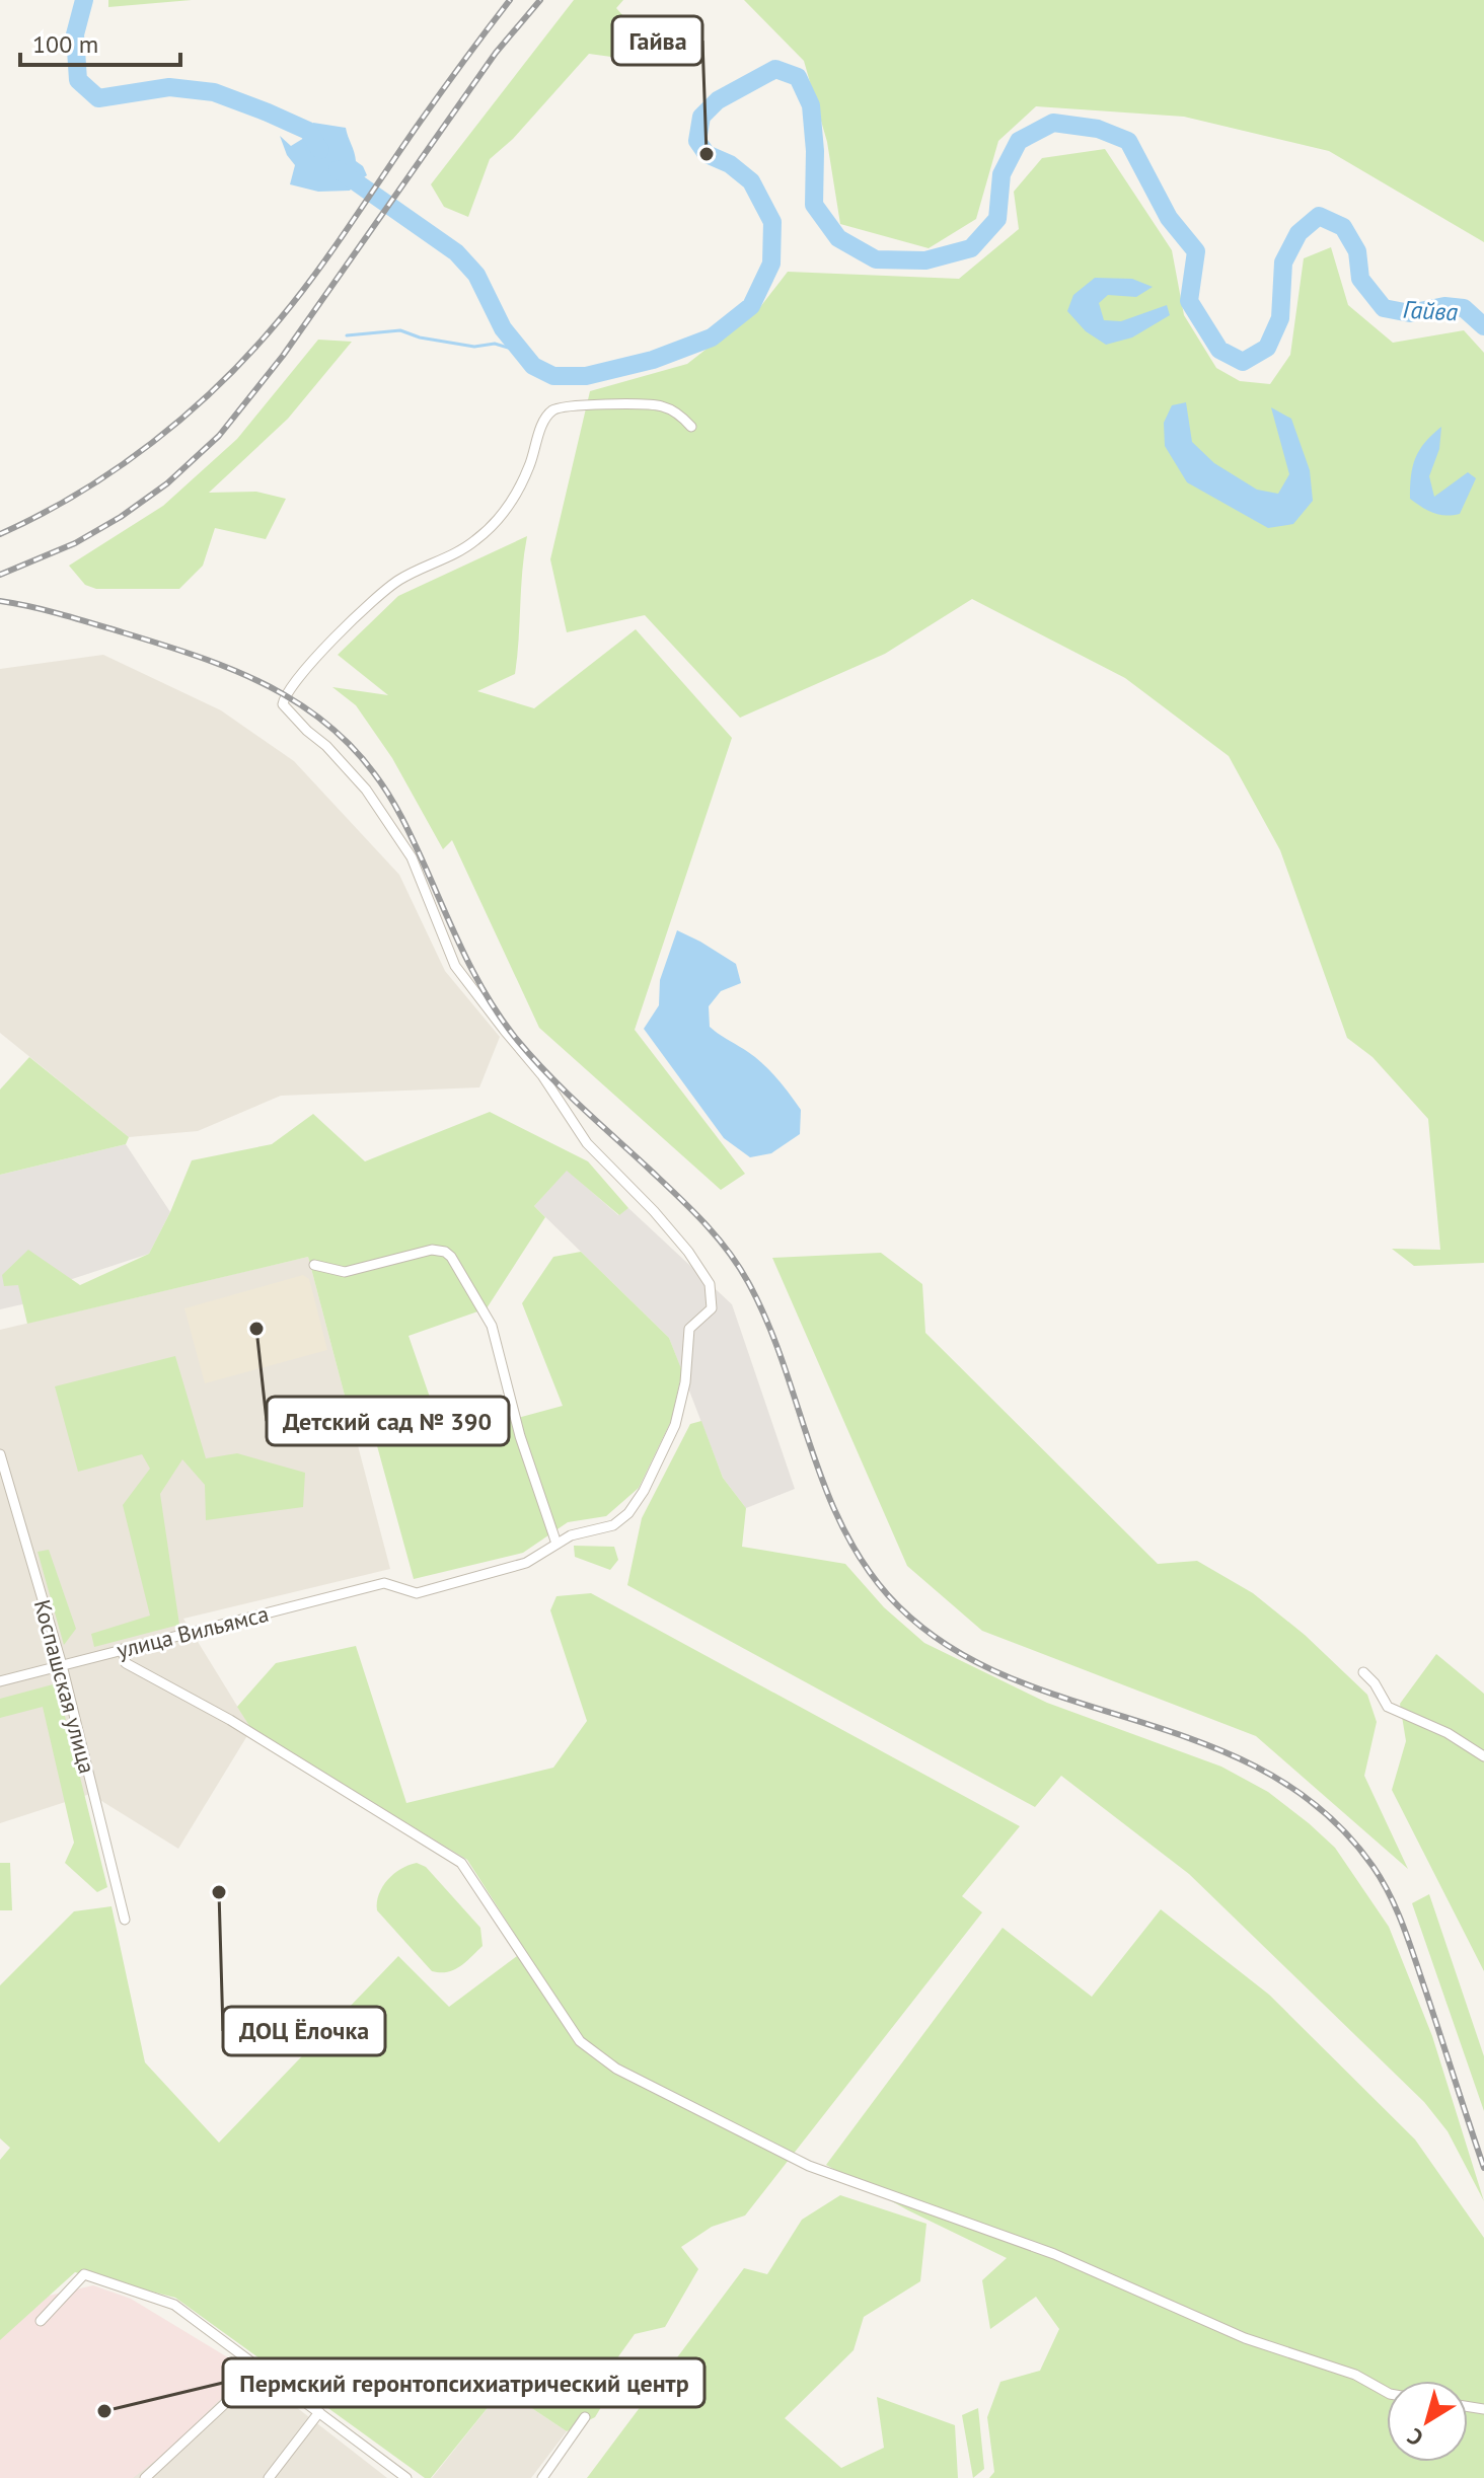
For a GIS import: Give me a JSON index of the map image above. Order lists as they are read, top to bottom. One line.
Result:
{"streets":{"street":["улица Вильямса","Коспашская улица"]},"crossings":[["улица Вильямса","Коспашская улица"]],"water":["Гайва"],"places":["Гайва","Детский сад № 390","ДОЦ Ёлочка","Пермский геронтопсихиатрический центр"],"scale_bar":"100 m","north":"bottom left"}
